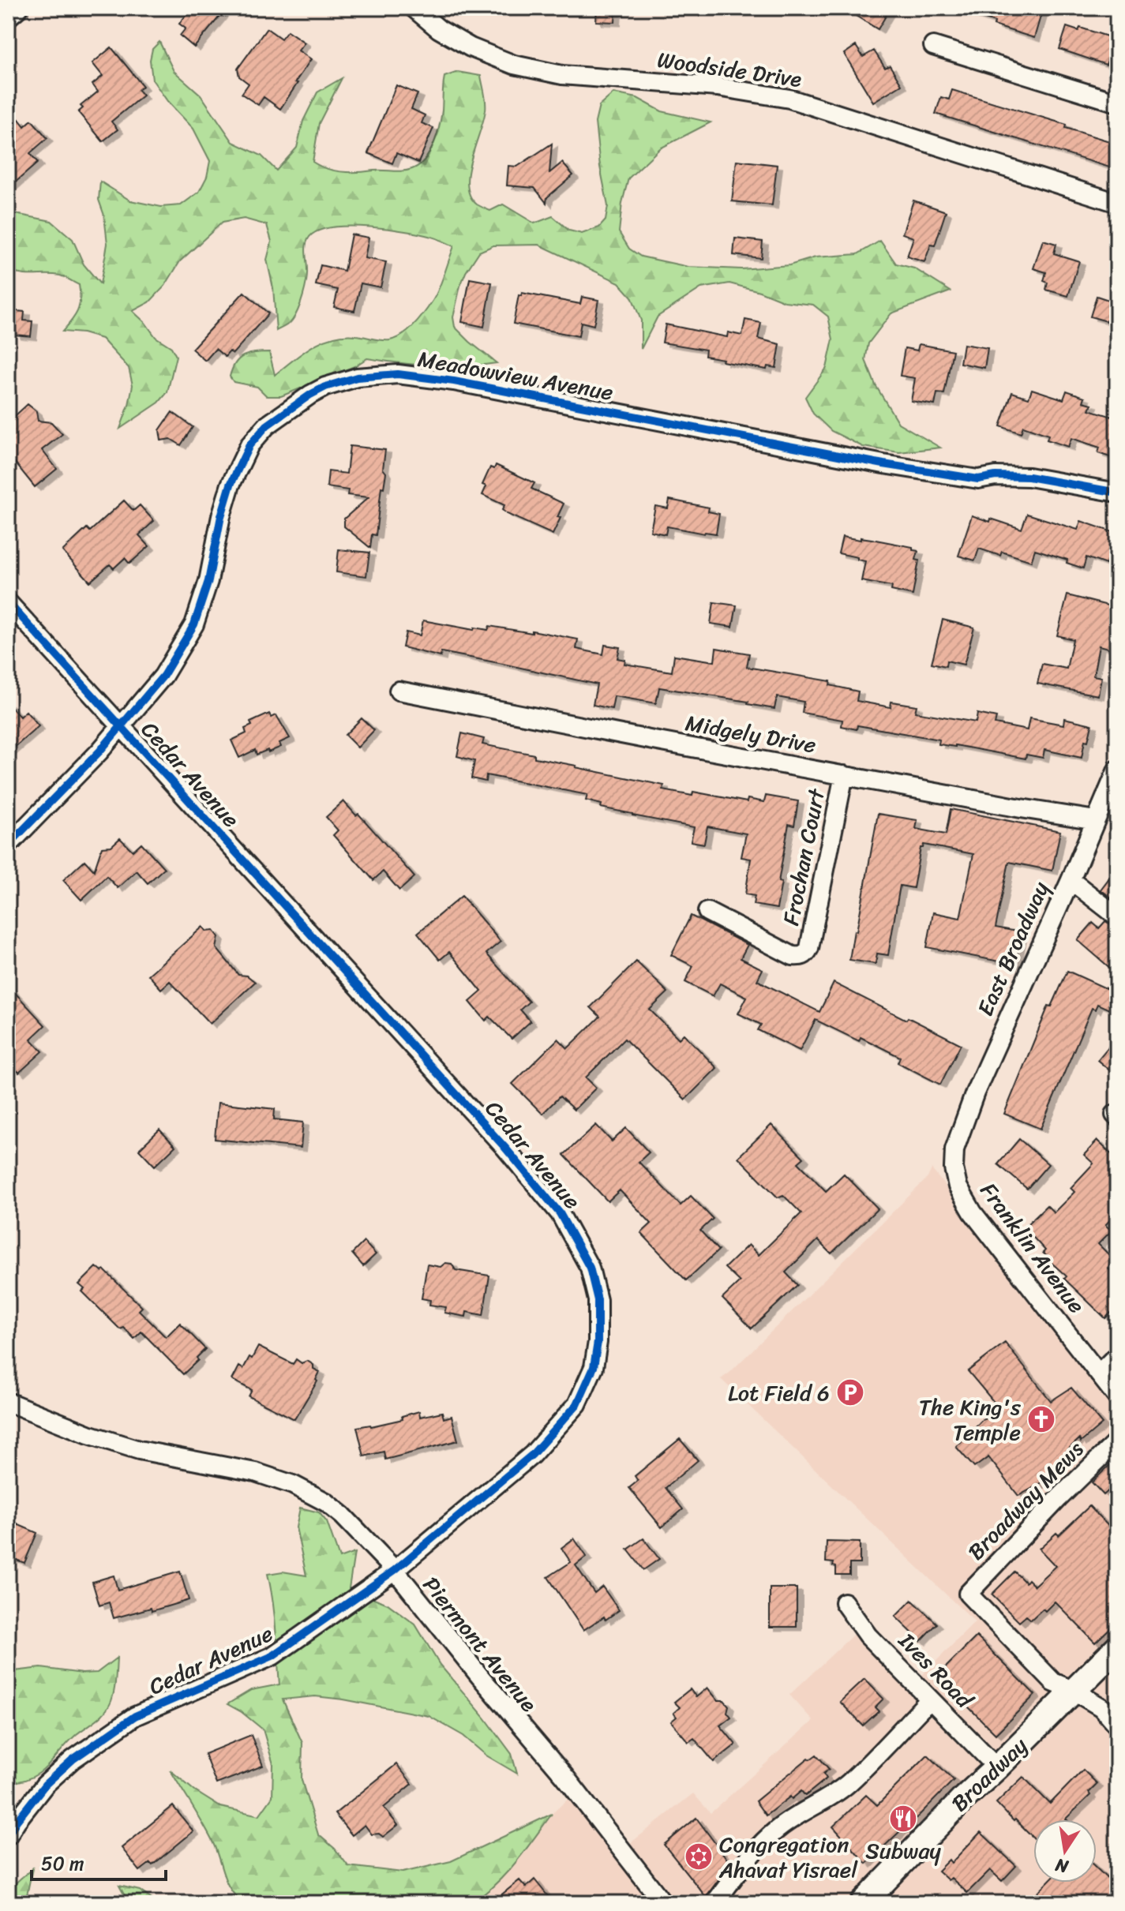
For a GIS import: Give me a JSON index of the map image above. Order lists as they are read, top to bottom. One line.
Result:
{"streets":{"main road":["Broadway"],"street":["Woodside Drive","Meadowview Avenue","Midgely Drive","Cedar Avenue","Frochan Court","East Broadway","Franklin Avenue","Broadway Mews","Piermont Avenue","Ives Road"]},"crossings":[["Meadowview Avenue","Cedar Avenue"],["Midgely Drive","Frochan Court"],["Midgely Drive","East Broadway"],["Cedar Avenue","Piermont Avenue"],["East Broadway","Franklin Avenue"],["Broadway Mews","Broadway"],["Ives Road","Broadway"]],"places":{"parking":["Lot Field 6"],"church":["The King's Temple"],"restaurant":["Subway"],"synagogue":["Congregation Ahavat Yisrael"]},"scale_bar":"50 m","north":"bottom"}
